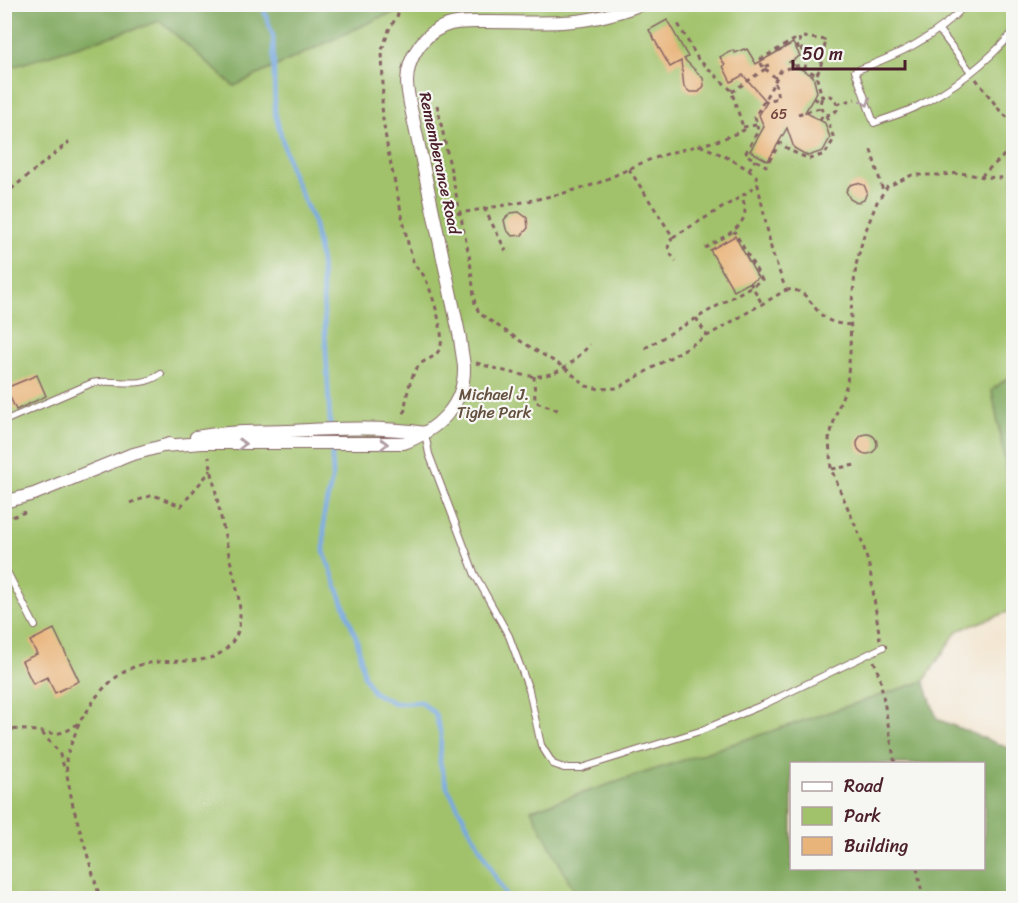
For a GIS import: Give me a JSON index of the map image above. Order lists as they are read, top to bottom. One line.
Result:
{"streets":{"street":["Rememberance Road"]},"parks":["Michael J. Tighe Park"],"house_numbers":["65"],"legend":["Road","Park","Building"],"scale_bar":"50 m"}
